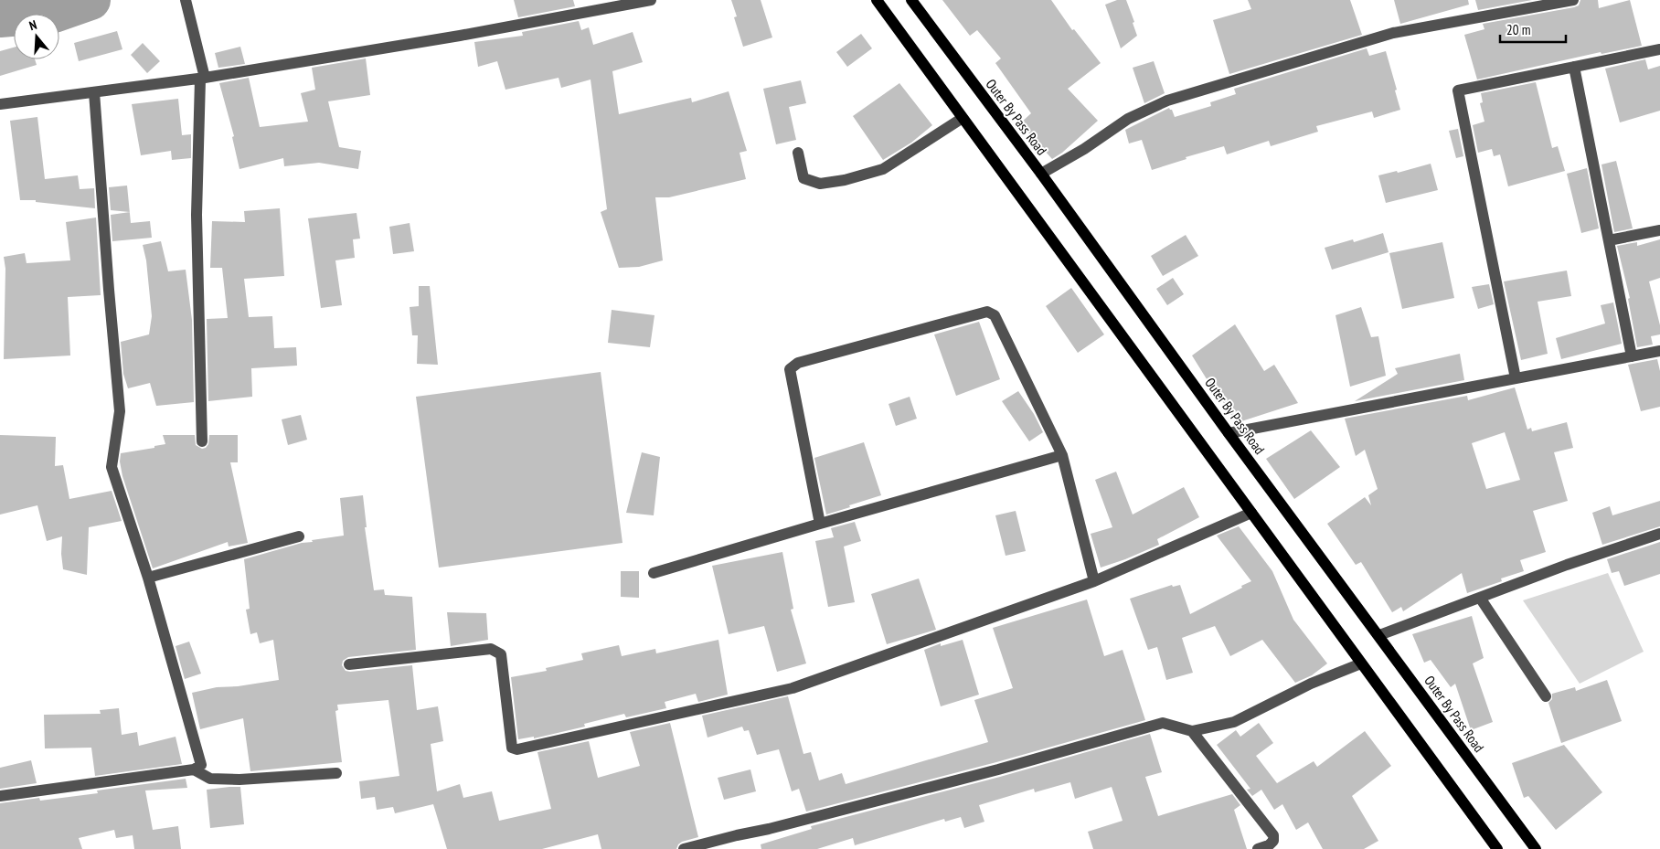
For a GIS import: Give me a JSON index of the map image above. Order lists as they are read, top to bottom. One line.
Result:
{"streets":{"main road":["Outer By Pass Road"]},"scale_bar":"20 m","north":"top"}
